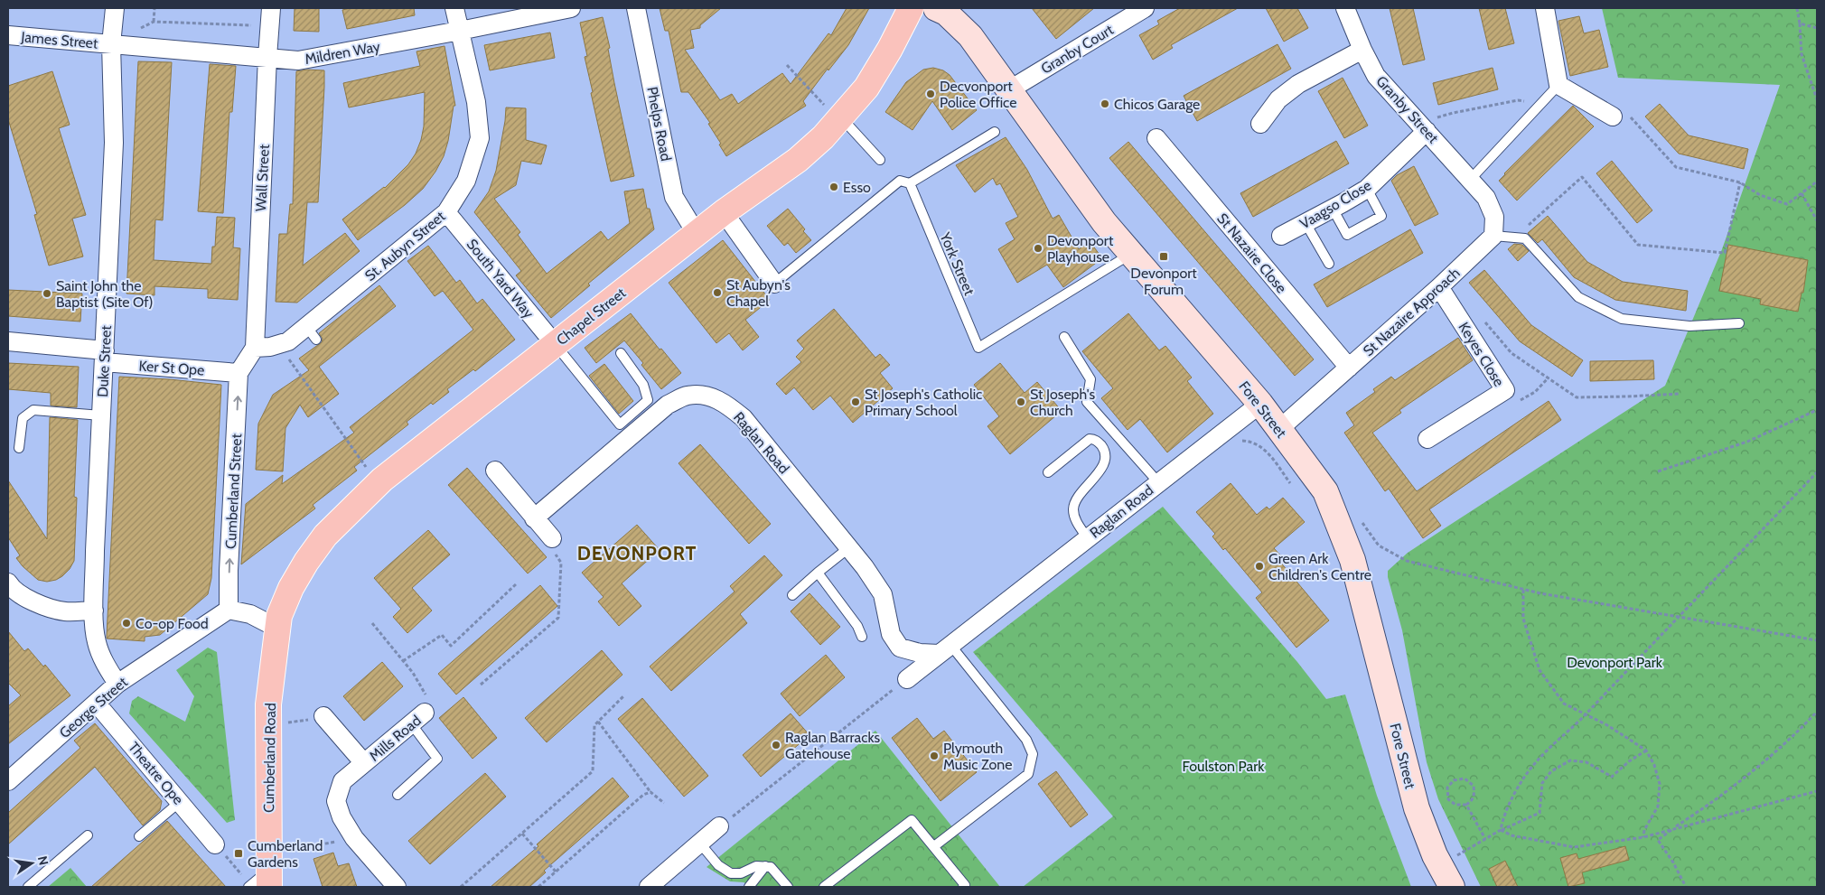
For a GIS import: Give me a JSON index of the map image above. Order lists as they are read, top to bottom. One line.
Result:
{"streets":{"main road":["Chapel Street","Cumberland Road"],"street":["James Street","Granby Court","Mildren Way","Granby Street","Phelps Road","Wall Street","Vaagso Close","St. Aubyn Street","St Nazaire Close","South Yard Way","St Nazaire Approach","Keyes Close","Duke Street","Ker St Ope","Fore Street","Raglan Road","Cumberland Street","George Street","Mills Road","Theatre Ope"],"lane":["York Street"]},"crossings":[["James Street","Mildren Way"],["James Street","Duke Street"],["Granby Court","Fore Street"],["Mildren Way","Wall Street"],["Mildren Way","St. Aubyn Street"],["Mildren Way","Duke Street"],["Granby Street","Vaagso Close"],["Phelps Road","Chapel Street"],["Wall Street","St. Aubyn Street"],["St. Aubyn Street","South Yard Way"],["St Nazaire Close","St Nazaire Approach"],["York Street","Fore Street"],["South Yard Way","Chapel Street"],["St Nazaire Approach","Keyes Close"],["St Nazaire Approach","Fore Street"],["Chapel Street","Cumberland Road"],["Duke Street","Ker St Ope"],["Duke Street","George Street"],["Ker St Ope","Cumberland Street"],["Fore Street","Raglan Road"],["Cumberland Street","George Street"],["George Street","Theatre Ope"]],"one_way":["Cumberland Street"],"districts":["DEVONPORT"],"parks":["Devonport Park","Foulston Park"],"places":{"other":["Decvonport Police Office","Chicos Garage","Esso","Devonport Playhouse","St Aubyn's Chapel","Saint John the Baptist (Site Of)","St Joseph's Catholic Primary School","St Joseph's Church","Green Ark Children's Centre","Co-op Food","Raglan Barracks Gatehouse","Plymouth Music Zone"],"transit":["Devonport Forum","Cumberland Gardens"]},"north":"right"}
